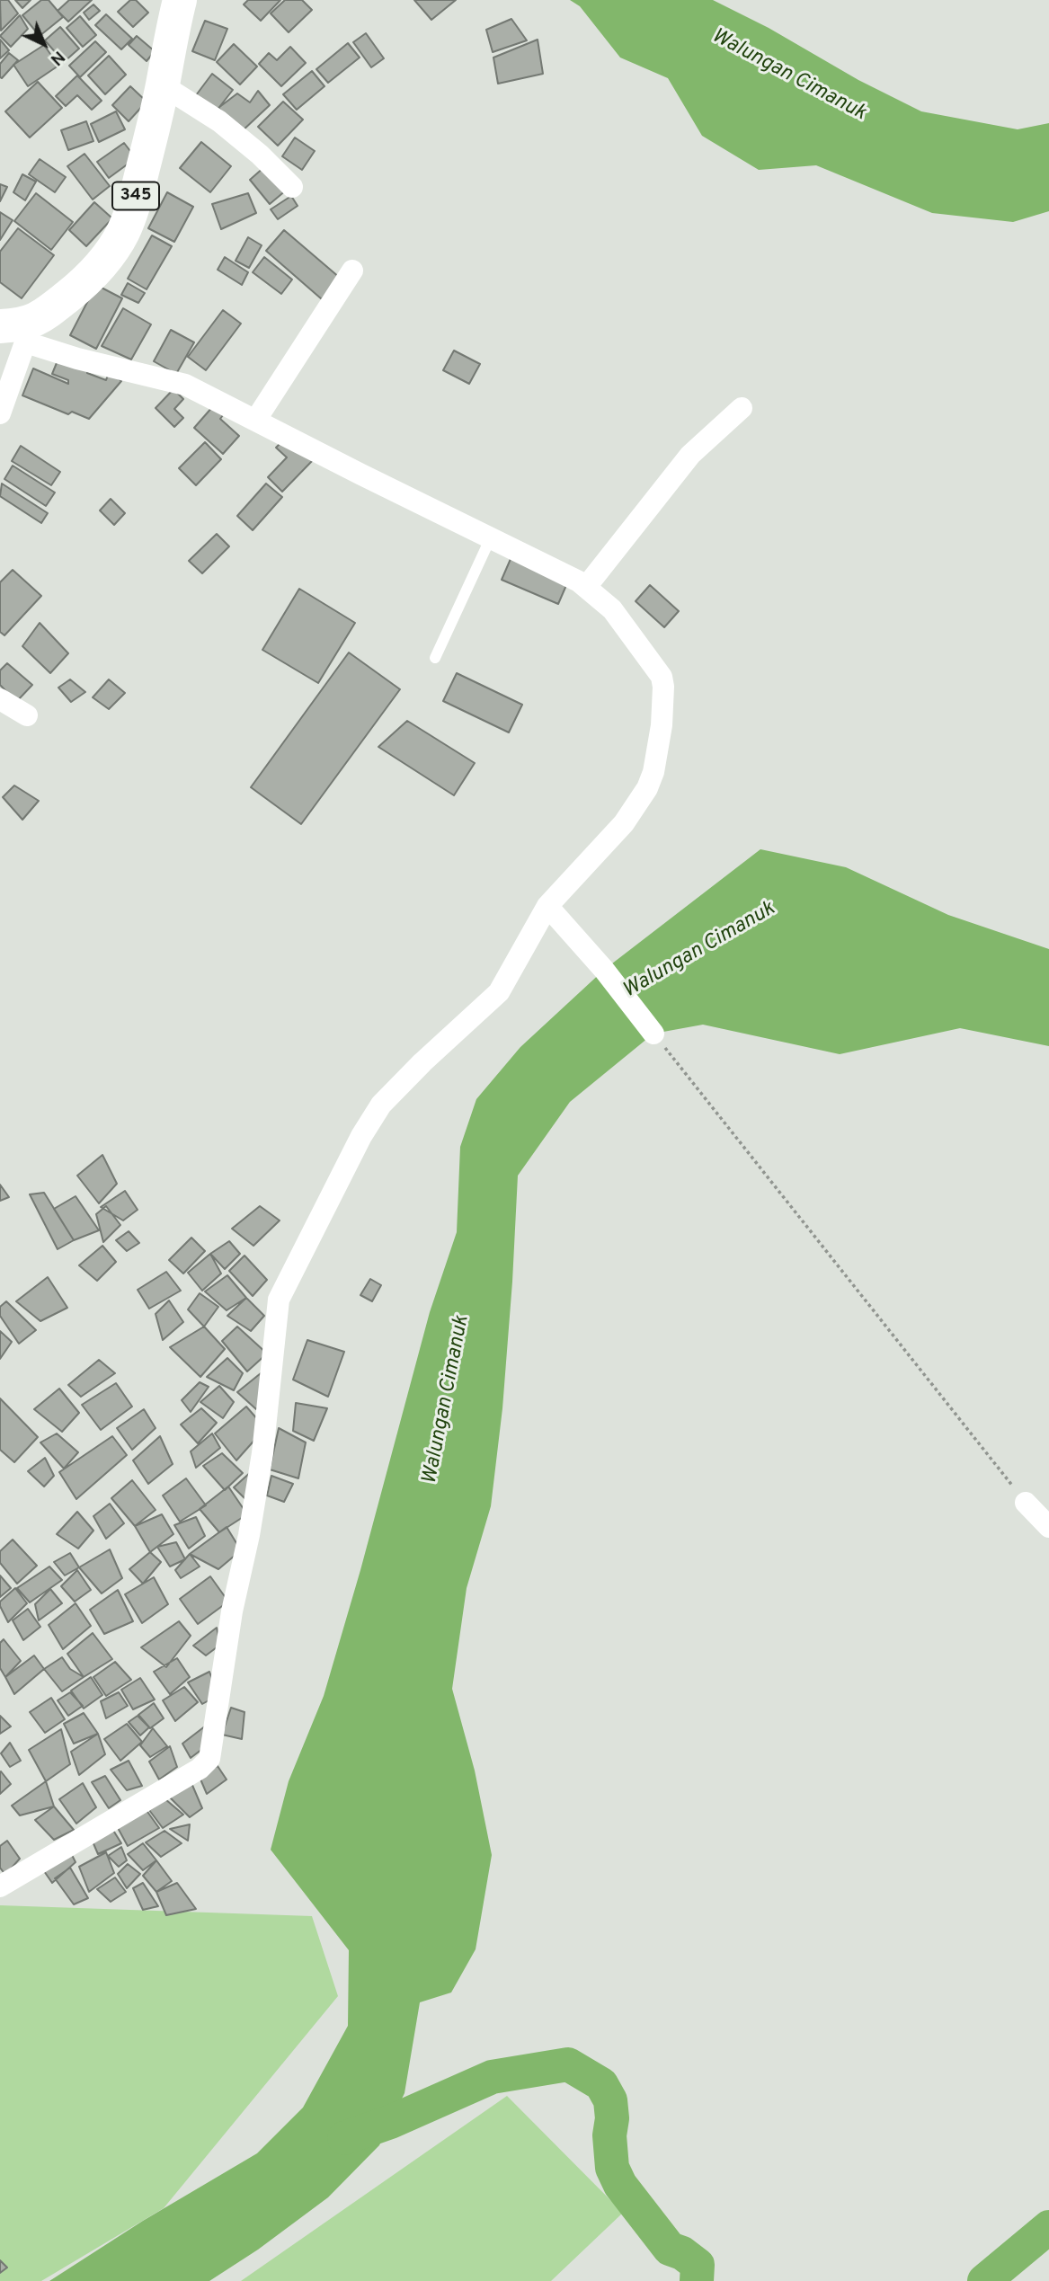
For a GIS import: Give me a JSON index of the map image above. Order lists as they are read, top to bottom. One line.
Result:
{"streets":{"main road":["345"]},"water":["Walungan Cimanuk"],"north":"bottom right"}
